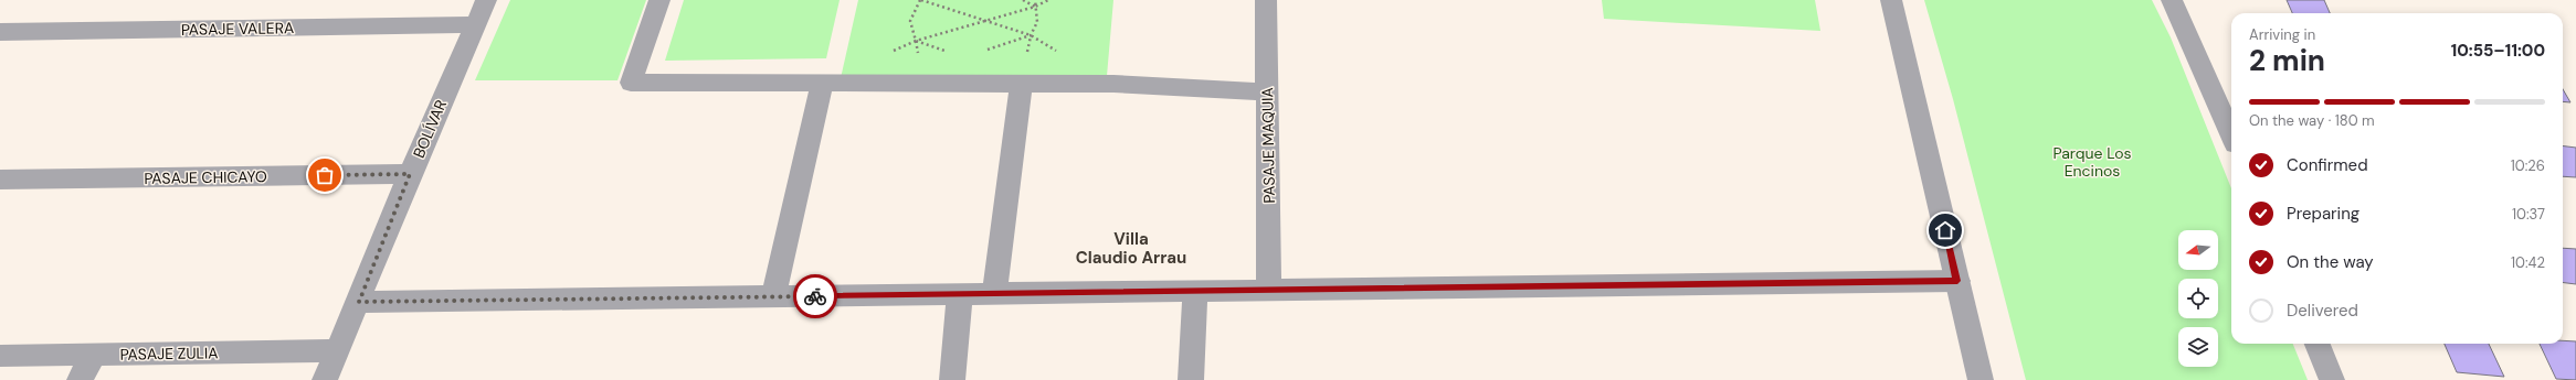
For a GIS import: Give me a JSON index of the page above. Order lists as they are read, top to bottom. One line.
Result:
{"streets":{"street":["PASAJE VALERA","BOLÍVAR","PASAJE MAQUIA","PASAJE CHICAYO","PASAJE ZULIA"]},"crossings":[["PASAJE VALERA","BOLÍVAR"],["BOLÍVAR","PASAJE CHICAYO"],["BOLÍVAR","PASAJE ZULIA"]],"districts":["Villa Claudio Arrau"],"parks":["Parque Los Encinos"],"north":"left","page":{"heading":["2 min","Arriving in","10:55–11:00"],"bar":"On the way · 180 m","list":[["Confirmed","10:26"],["Preparing","10:37"],["On the way","10:42"],"Delivered"]}}
